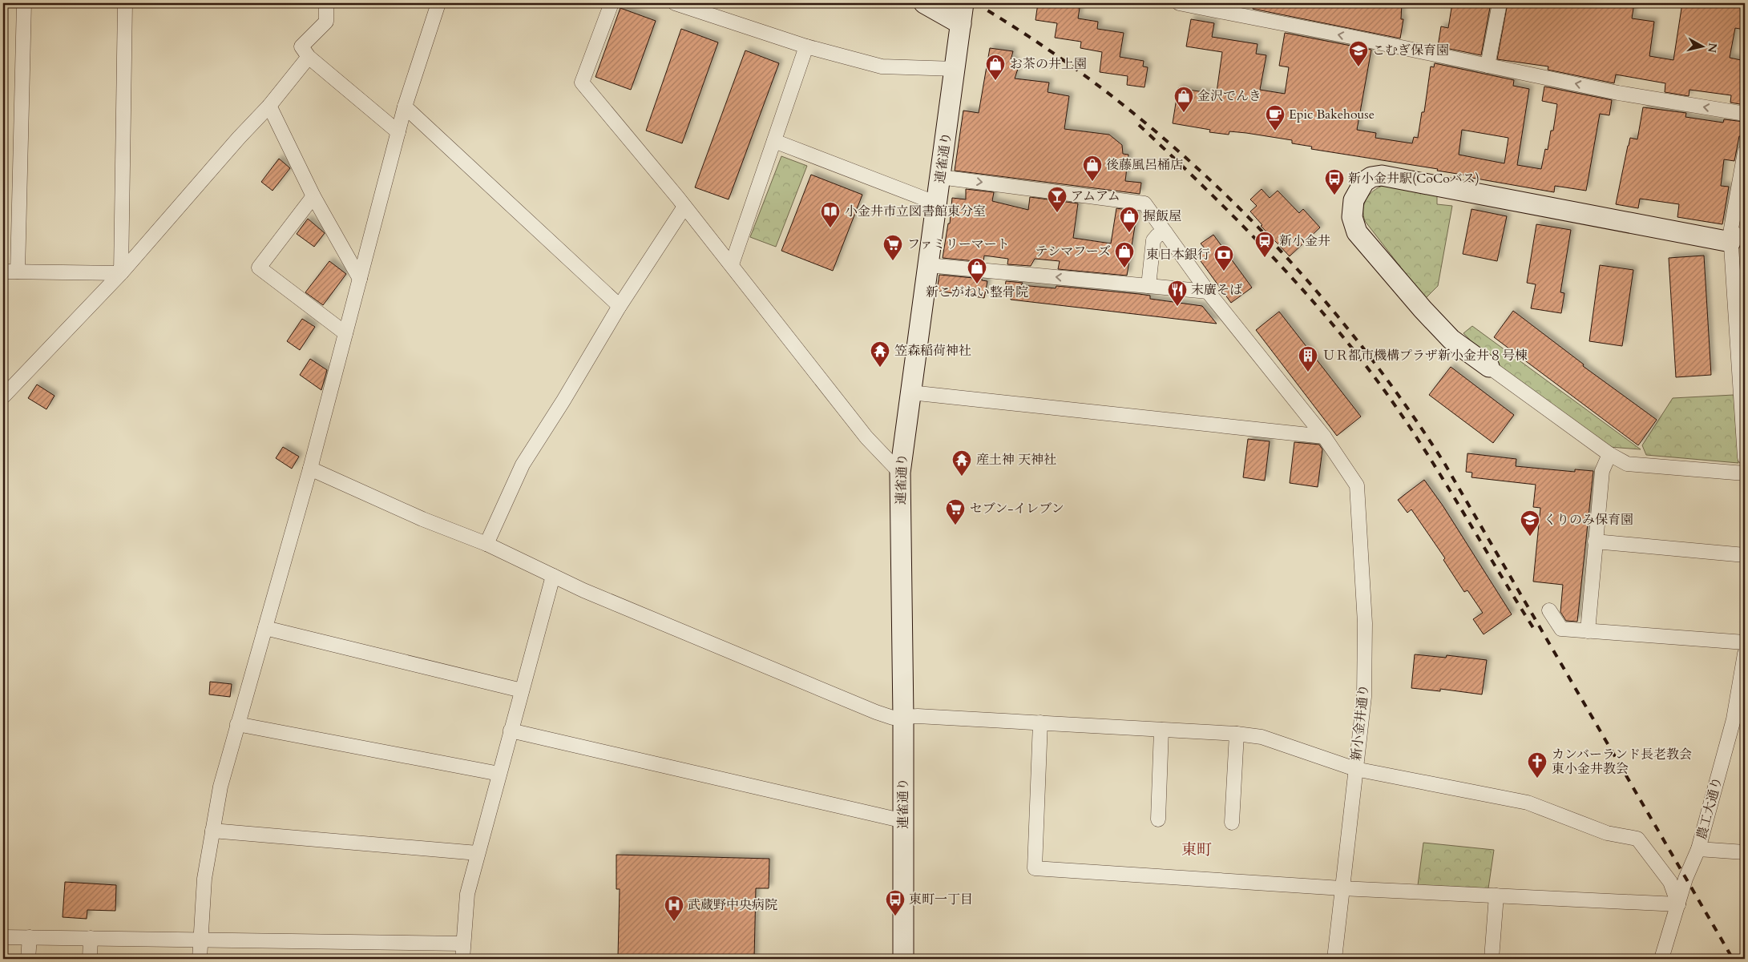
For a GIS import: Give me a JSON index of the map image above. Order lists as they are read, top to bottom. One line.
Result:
{"streets":{"main road":["連雀通り"],"street":["新小金井通り","農工大通り"]},"districts":["東町"],"places":{"school or university":["こむぎ保育園","くりのみ保育園"],"shop":["お茶の井上園","金沢でんき","後藤風呂桶店","握飯屋","テシマフーズ","新こがねい整骨院"],"cafe":["Epic Bakehouse"],"bus stop":["新小金井駅(CoCoバス)","東町一丁目"],"bar":["アムアム"],"library":["小金井市立図書館東分室"],"station":["新小金井"],"supermarket":["ファミリーマート","セブン-イレブン"],"bank":["東日本銀行"],"restaurant":["末廣そば"],"temple":["笠森稲荷神社","産土神 天神社"],"building":["ＵＲ都市機構プラザ新小金井８号棟"],"church":["カンバーランド長老教会 東小金井教会"],"hospital":["武蔵野中央病院"]},"north":"right"}
